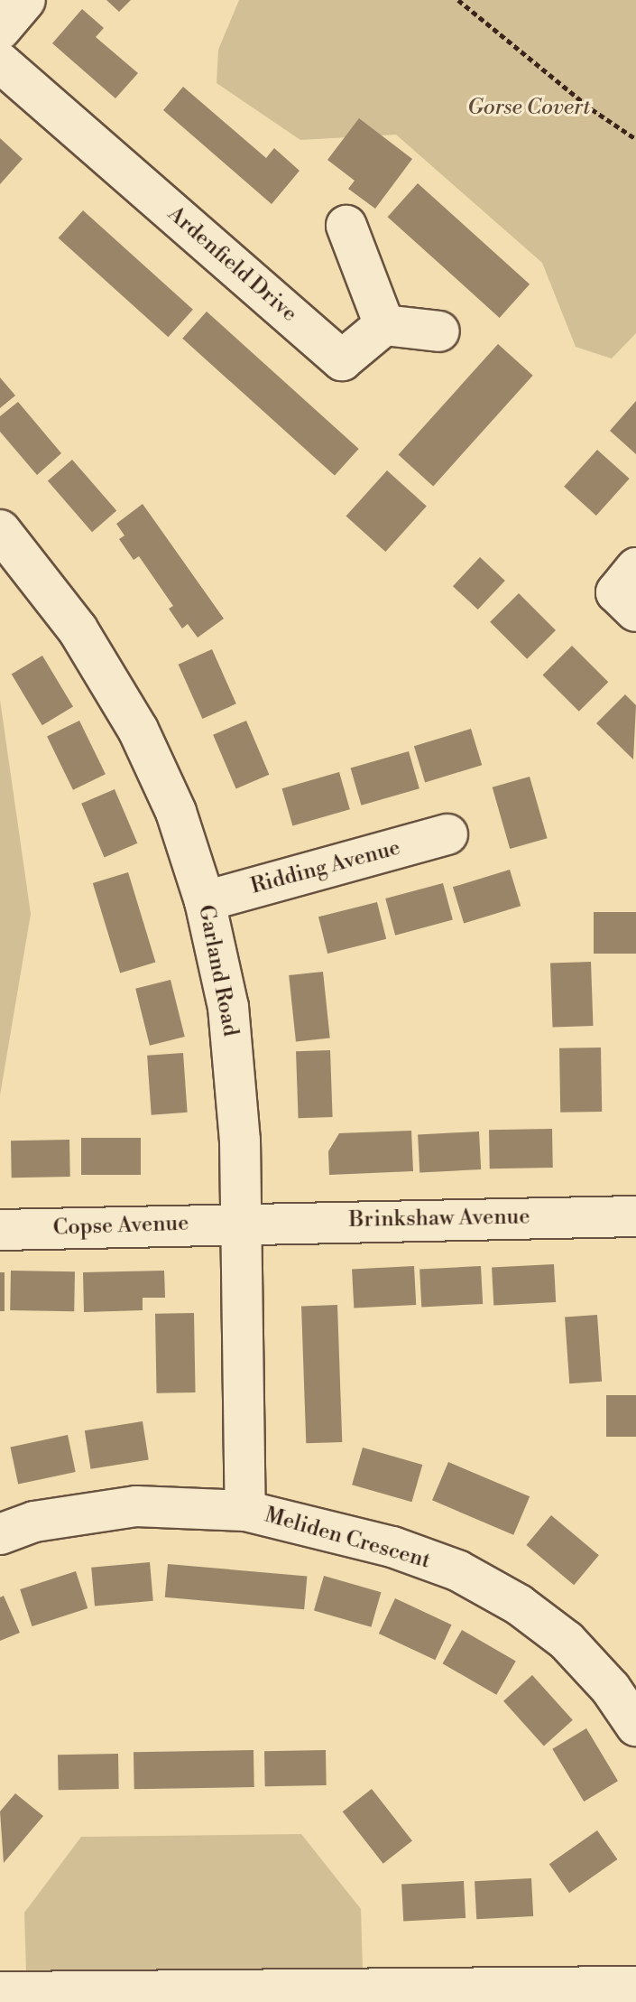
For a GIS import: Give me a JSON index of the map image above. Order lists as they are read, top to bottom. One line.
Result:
{"streets":{"street":["Ardenfield Drive","Ridding Avenue","Garland Road","Brinkshaw Avenue","Copse Avenue","Meliden Crescent"]},"crossings":[["Ridding Avenue","Garland Road"],["Garland Road","Brinkshaw Avenue"],["Garland Road","Copse Avenue"],["Garland Road","Meliden Crescent"],["Brinkshaw Avenue","Copse Avenue"]],"parks":["Gorse Covert"]}
